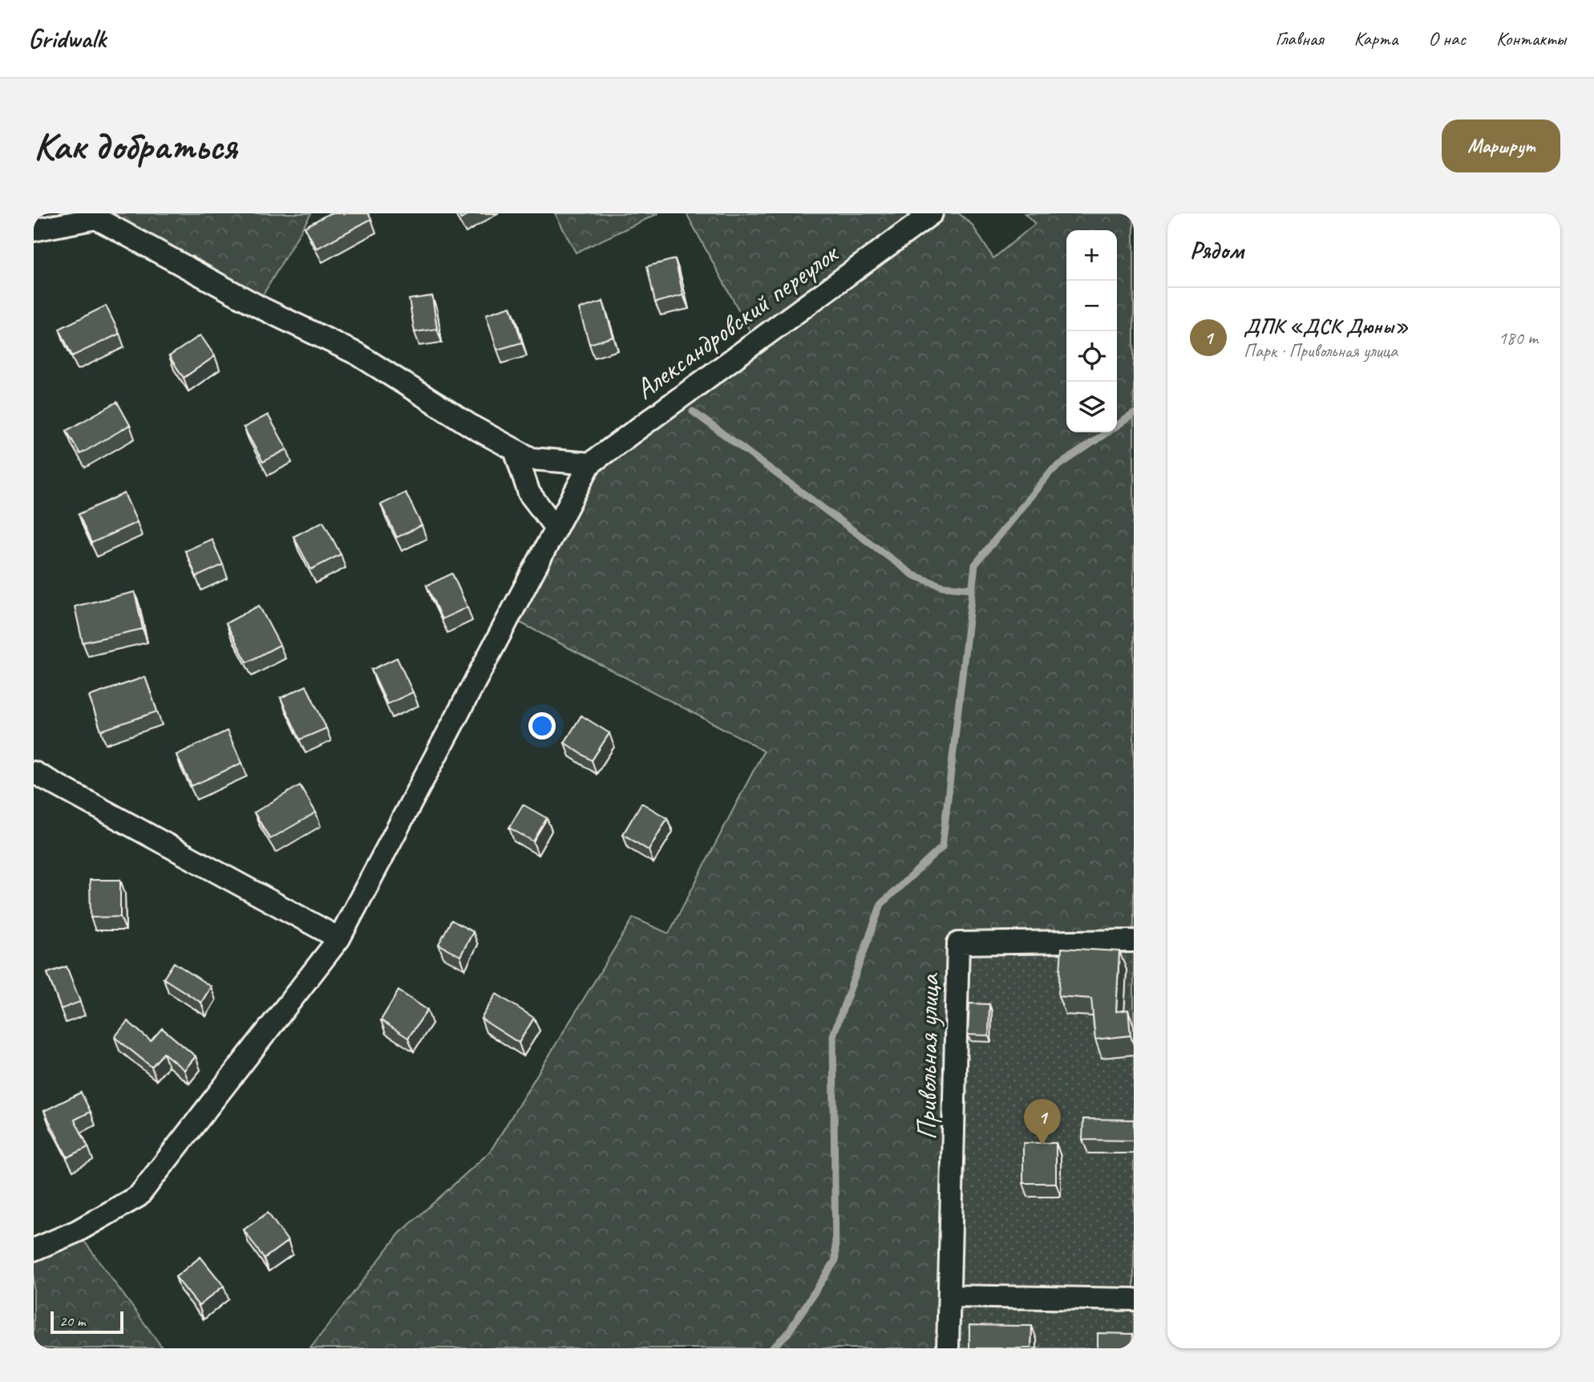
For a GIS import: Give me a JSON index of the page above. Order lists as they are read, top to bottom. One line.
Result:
{"streets":{"street":["Александровский переулок","Привольная улица"]},"scale_bar":"20 m","page":{"header":"Gridwalk","nav":["Главная","Карта","О нас","Контакты"],"buttons":"Маршрут","title":"Как добраться","heading":"Рядом","map_buttons":["+","−"],"list":[{"mark":"1","name":"ДПК «ДСК Дюны»","note":"Парк · Привольная улица","value":"180 m"}],"pins":"1","scale":"20 m"}}
